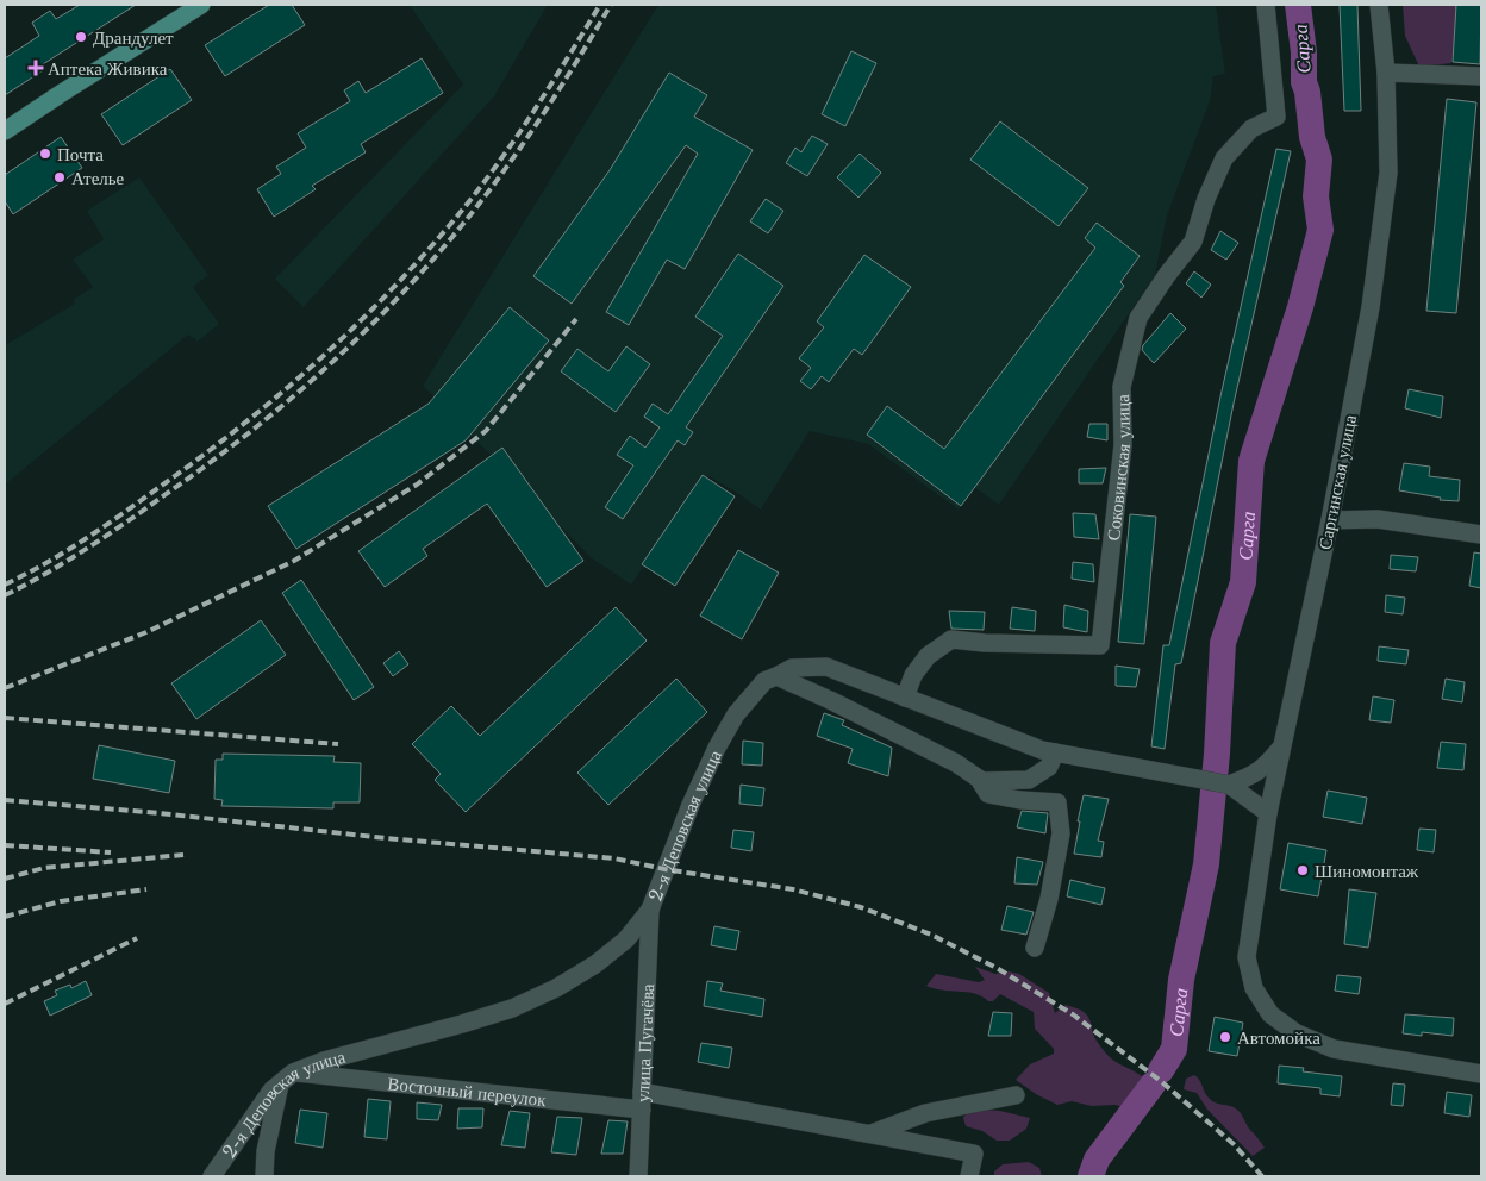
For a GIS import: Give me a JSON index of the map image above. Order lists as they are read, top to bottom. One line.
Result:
{"streets":{"street":["Соковинская улица","Саргинская улица","2-я Деповская улица","улица Пугачёва","Восточный переулок"]},"crossings":[["Соковинская улица","2-я Деповская улица"],["2-я Деповская улица","улица Пугачёва"],["2-я Деповская улица","Восточный переулок"],["улица Пугачёва","Восточный переулок"]],"water":["Сарга"],"places":{"other":["Драндулет","Почта","Ателье","Шиномонтаж","Автомойка"],"health":["Аптека Живика"]}}
